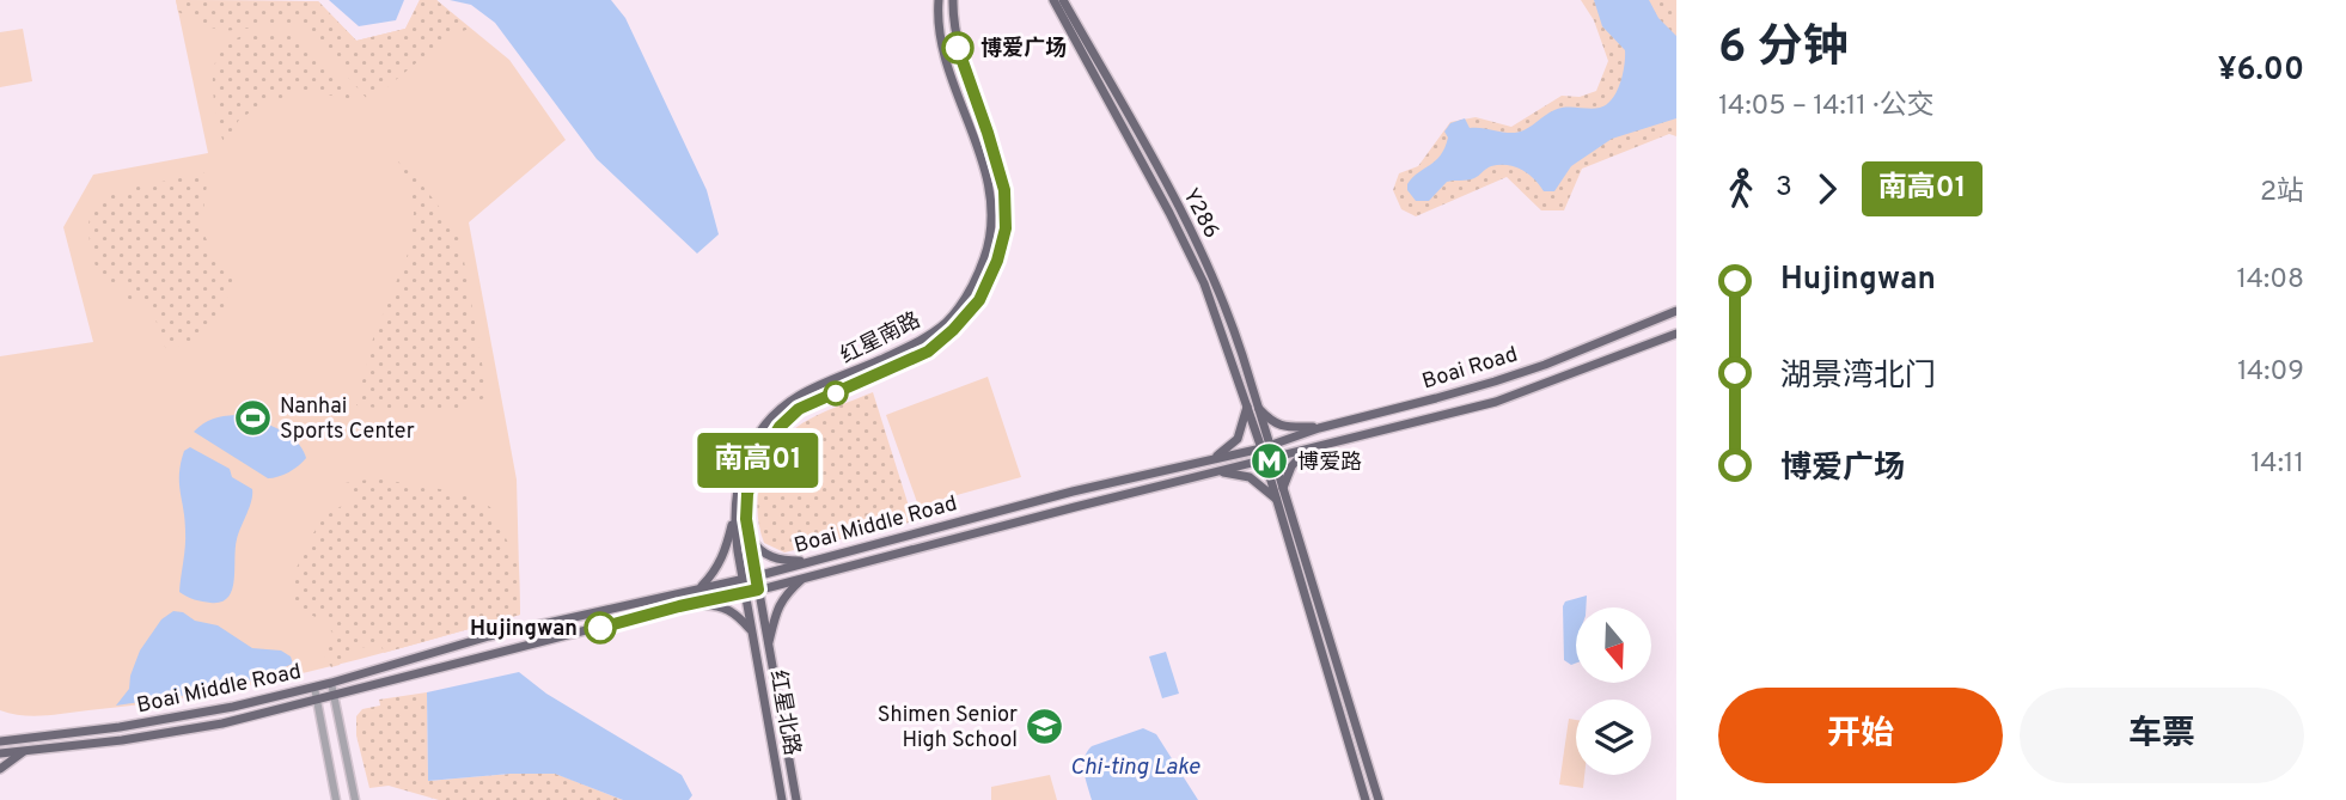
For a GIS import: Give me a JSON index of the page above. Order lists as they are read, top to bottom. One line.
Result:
{"streets":{"main road":["Y286","红星南路","Boai Road","Boai Middle Road","红星北路"]},"crossings":[["Y286","Boai Road"],["Y286","Boai Middle Road"],["红星南路","Boai Middle Road"],["红星南路","红星北路"],["Boai Road","Boai Middle Road"]],"water":["Chi-ting Lake"],"places":{"other":["博爱广场","Hujingwan"],"sports":["Nanhai Sports Center"],"metro station":["博爱路"],"school or university":["Shimen Senior High School"]},"lines":["bus line 南高01"],"north":"bottom","page":{"on_map":"南高01","heading":["6 分钟","14:05 – 14:11 · 公交","¥6.00"],"legs":["3","南高01","2站"],"list":[{"name":"Hujingwan","value":"14:08"},{"name":"湖景湾北门","value":"14:09"},{"name":"博爱广场","value":"14:11"}],"buttons":["开始","车票"]}}
